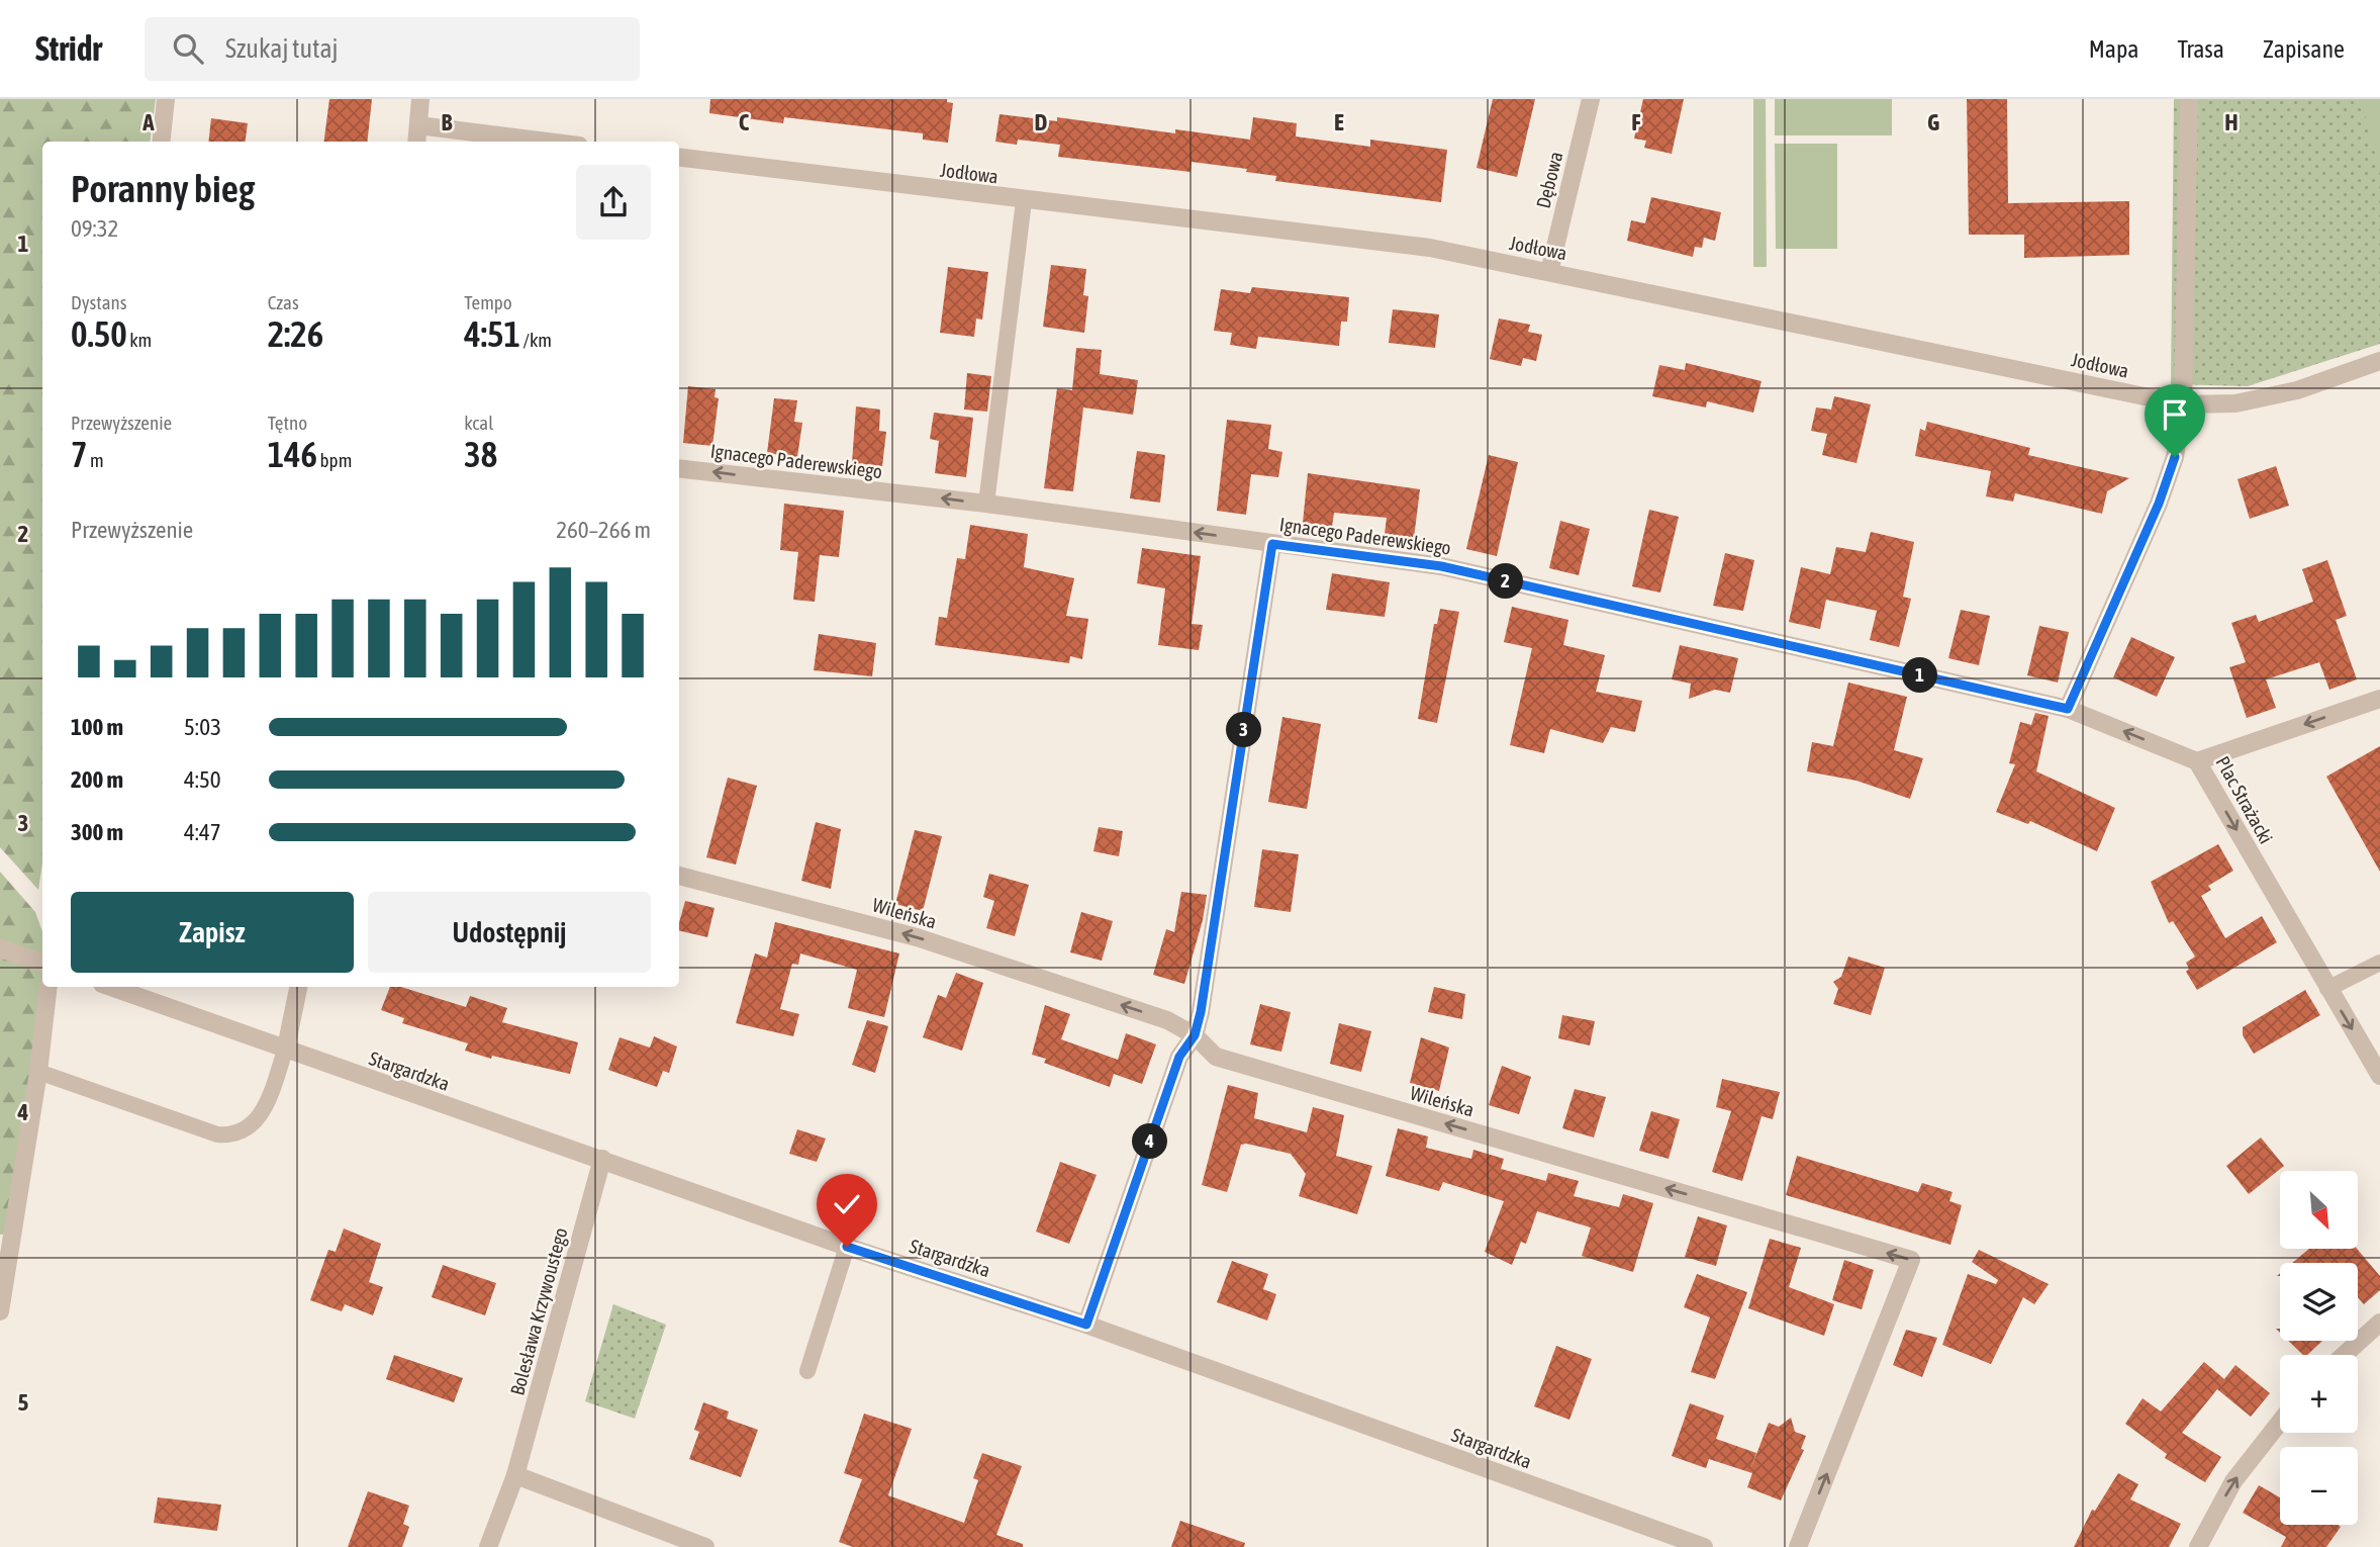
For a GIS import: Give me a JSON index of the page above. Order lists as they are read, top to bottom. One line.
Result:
{"streets":{"street":["Jodłowa","Dębowa","Ignacego Paderewskiego","Plac Strażacki","Wileńska","Stargardzka","Bolesława Krzywoustego"]},"crossings":[["Jodłowa","Dębowa"],["Ignacego Paderewskiego","Plac Strażacki"],["Stargardzka","Bolesława Krzywoustego"]],"one_way":["Ignacego Paderewskiego","Wileńska"],"north":"bottom right","page":{"header":"Stridr","search":"Szukaj tutaj","nav":["Mapa","Trasa","Zapisane"],"heading":["Poranny bieg","09:32"],"stats":[["Dystans","0.50 km"],["Czas","2:26"],["Tempo","4:51 /km"],["Przewyższenie","7 m"],["Tętno","146 bpm"],["kcal","38"]],"chart":["Przewyższenie","260–266 m"],"pins":["2","1","3","4"],"list":[{"name":"100 m","note":"5:03"},{"name":"200 m","note":"4:50"},{"name":"300 m","note":"4:47"}],"buttons":["Zapisz","Udostępnij"],"map_buttons":["+","−"]},"grid":{"columns":["A","B","C","D","E","F","G","H"],"rows":["1","2","3","4","5"]}}
